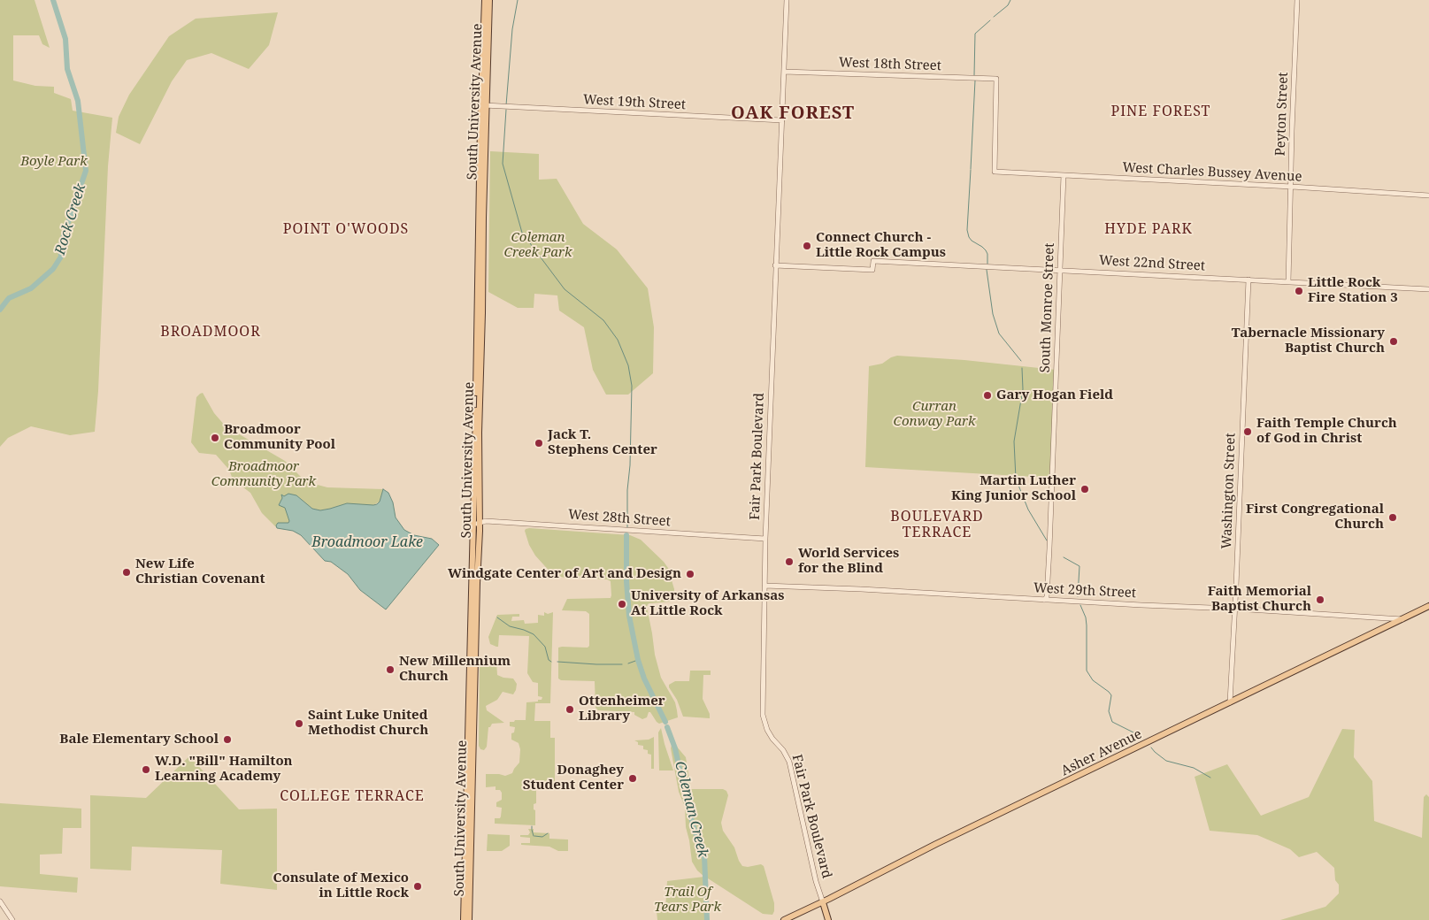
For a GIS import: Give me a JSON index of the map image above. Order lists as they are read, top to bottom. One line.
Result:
{"streets":{"main road":["South University Avenue","Asher Avenue"],"street":["West 18th Street","West 19th Street","Peyton Street","West Charles Bussey Avenue","West 22nd Street","South Monroe Street","Fair Park Boulevard","Washington Street","West 28th Street","West 29th Street"]},"crossings":[["West 18th Street","West Charles Bussey Avenue"],["West 18th Street","Fair Park Boulevard"],["South University Avenue","West 19th Street"],["South University Avenue","West 28th Street"],["West 19th Street","Fair Park Boulevard"],["Peyton Street","West Charles Bussey Avenue"],["Peyton Street","West 22nd Street"],["West Charles Bussey Avenue","South Monroe Street"],["West 22nd Street","South Monroe Street"],["West 22nd Street","Fair Park Boulevard"],["West 22nd Street","Washington Street"],["South Monroe Street","West 29th Street"],["Fair Park Boulevard","West 28th Street"],["Fair Park Boulevard","West 29th Street"],["Fair Park Boulevard","Asher Avenue"],["Washington Street","West 29th Street"],["Washington Street","Asher Avenue"],["West 29th Street","Asher Avenue"]],"districts":["PINE FOREST","OAK FOREST","POINT O'WOODS","HYDE PARK","BROADMOOR","BOULEVARD TERRACE","COLLEGE TERRACE"],"water":["Rock Creek","Broadmoor Lake","Coleman Creek"],"parks":["Boyle Park","Coleman Creek Park","Curran Conway Park","Broadmoor Community Park","Trail Of Tears Park"],"places":["Connect Church - Little Rock Campus","Little Rock Fire Station 3","Tabernacle Missionary Baptist Church","Gary Hogan Field","Faith Temple Church of God in Christ","Broadmoor Community Pool","Jack T. Stephens Center","Martin Luther King Junior School","First Congregational Church","World Services for the Blind","New Life Christian Covenant","Windgate Center of Art and Design","Faith Memorial Baptist Church","University of Arkansas At Little Rock","New Millennium Church","Ottenheimer Library","Saint Luke United Methodist Church","Bale Elementary School","W.D. \"Bill\" Hamilton Learning Academy","Donaghey Student Center","Consulate of Mexico in Little Rock"]}
